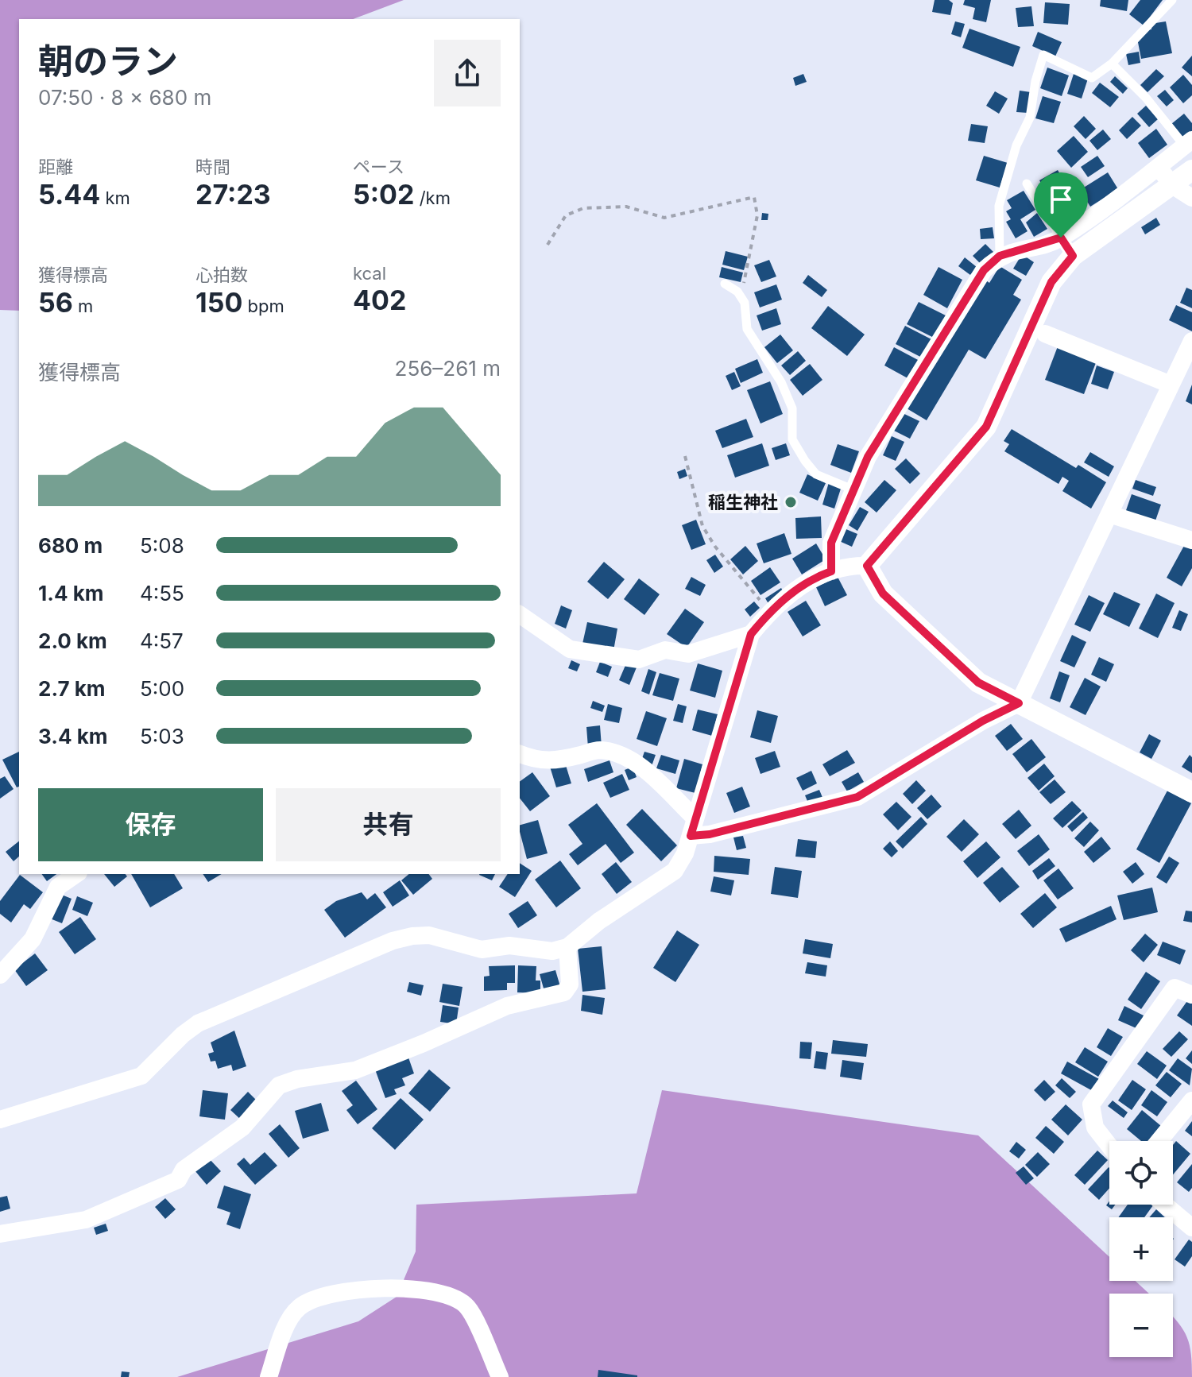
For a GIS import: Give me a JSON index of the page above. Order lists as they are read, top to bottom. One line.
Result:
{"places":["稲生神社"],"page":{"heading":["朝のラン","07:50 · 8 × 680 m"],"stats":[["距離","5.44 km"],["時間","27:23"],["ペース","5:02 /km"],["獲得標高","56 m"],["心拍数","150 bpm"],["kcal","402"]],"chart":["獲得標高","256–261 m"],"list":[{"name":"680 m","note":"5:08"},{"name":"1.4 km","note":"4:55"},{"name":"2.0 km","note":"4:57"},{"name":"2.7 km","note":"5:00"},{"name":"3.4 km","note":"5:03"}],"buttons":["保存","共有"],"map_buttons":["+","−"]}}
